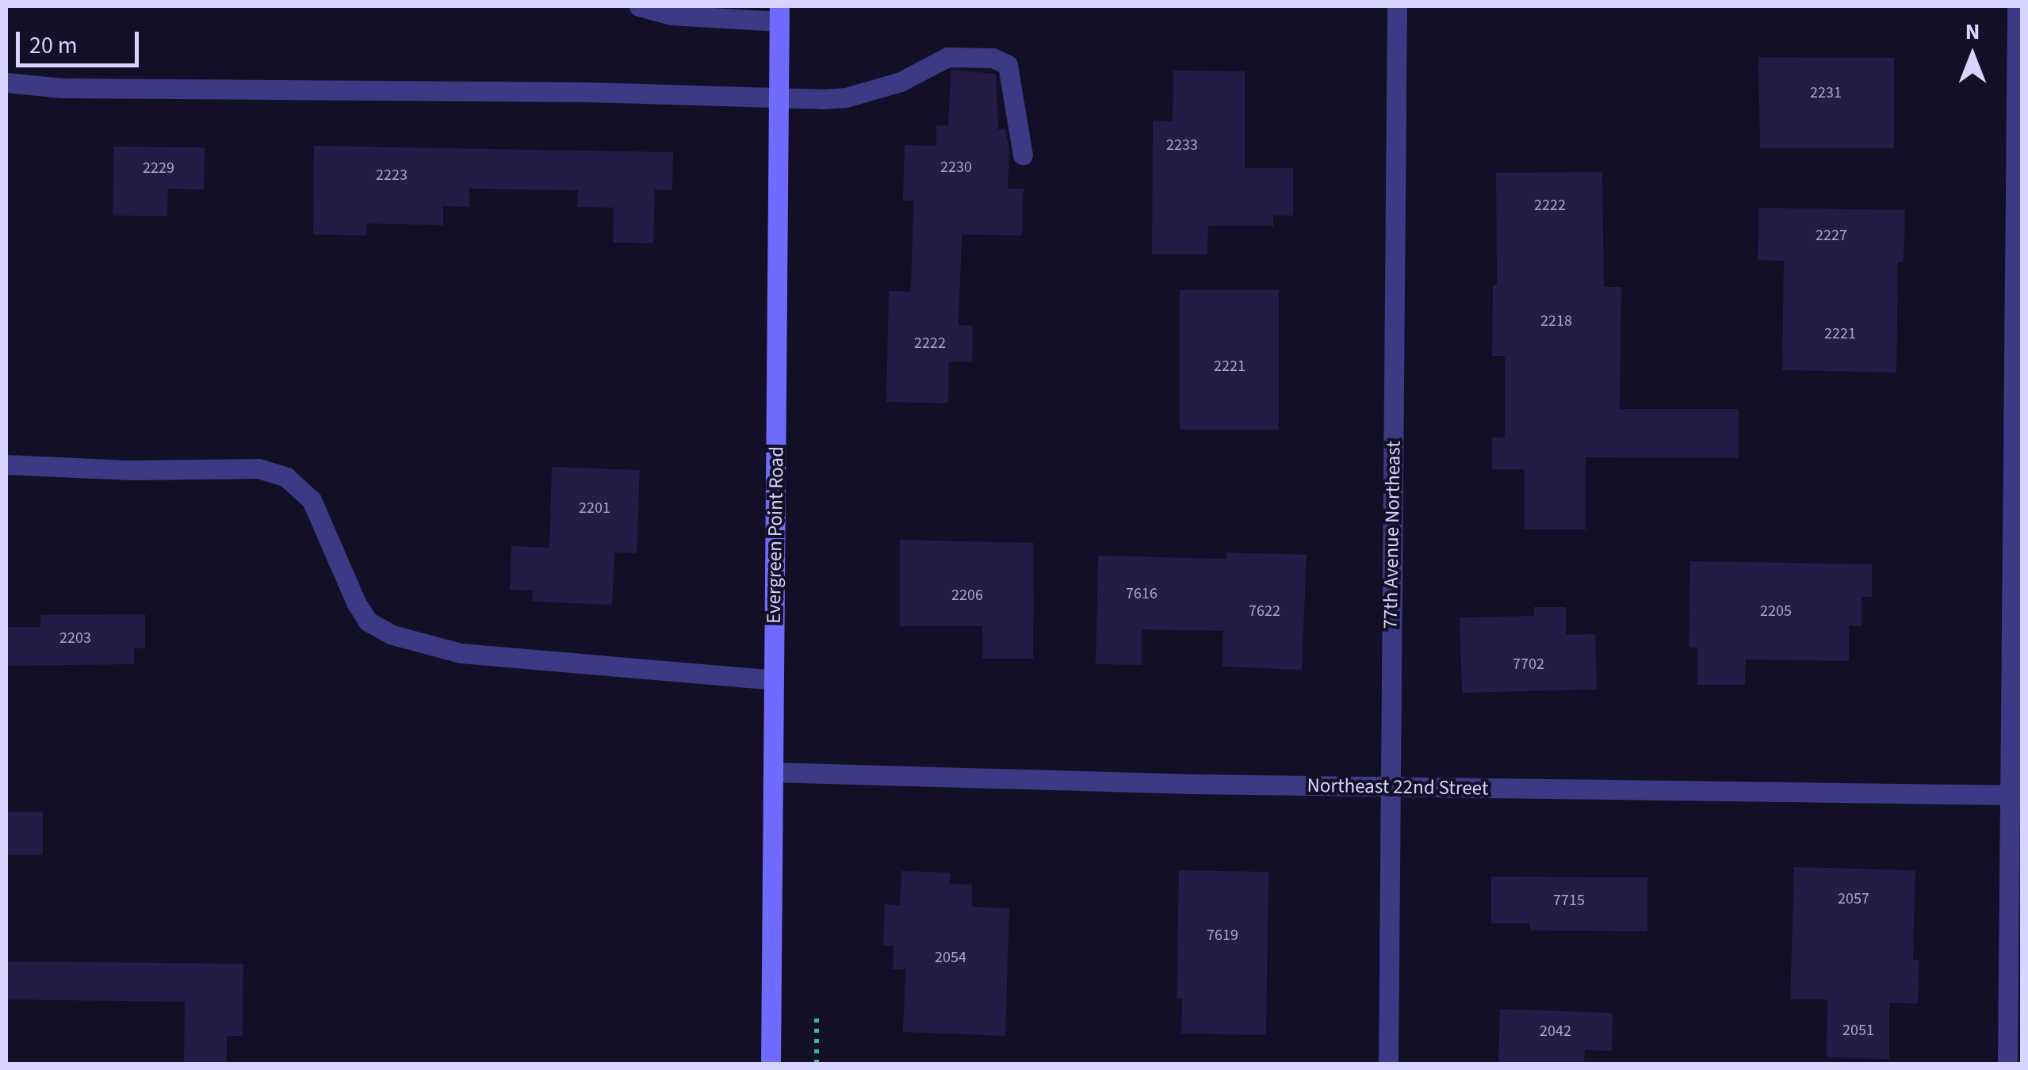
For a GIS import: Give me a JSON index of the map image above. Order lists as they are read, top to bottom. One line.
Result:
{"streets":{"street":["Evergreen Point Road","77th Avenue Northeast","Northeast 22nd Street"]},"crossings":[["Evergreen Point Road","Northeast 22nd Street"],["77th Avenue Northeast","Northeast 22nd Street"]],"house_numbers":["2231","2233","2230","2229","2223","2222","2227","2218","2221","2222","2221","2201","7616","2206","7622","2205","2203","7702","2057","7715","7619","2054","2051","2042"],"scale_bar":"20 m","north":"top"}
